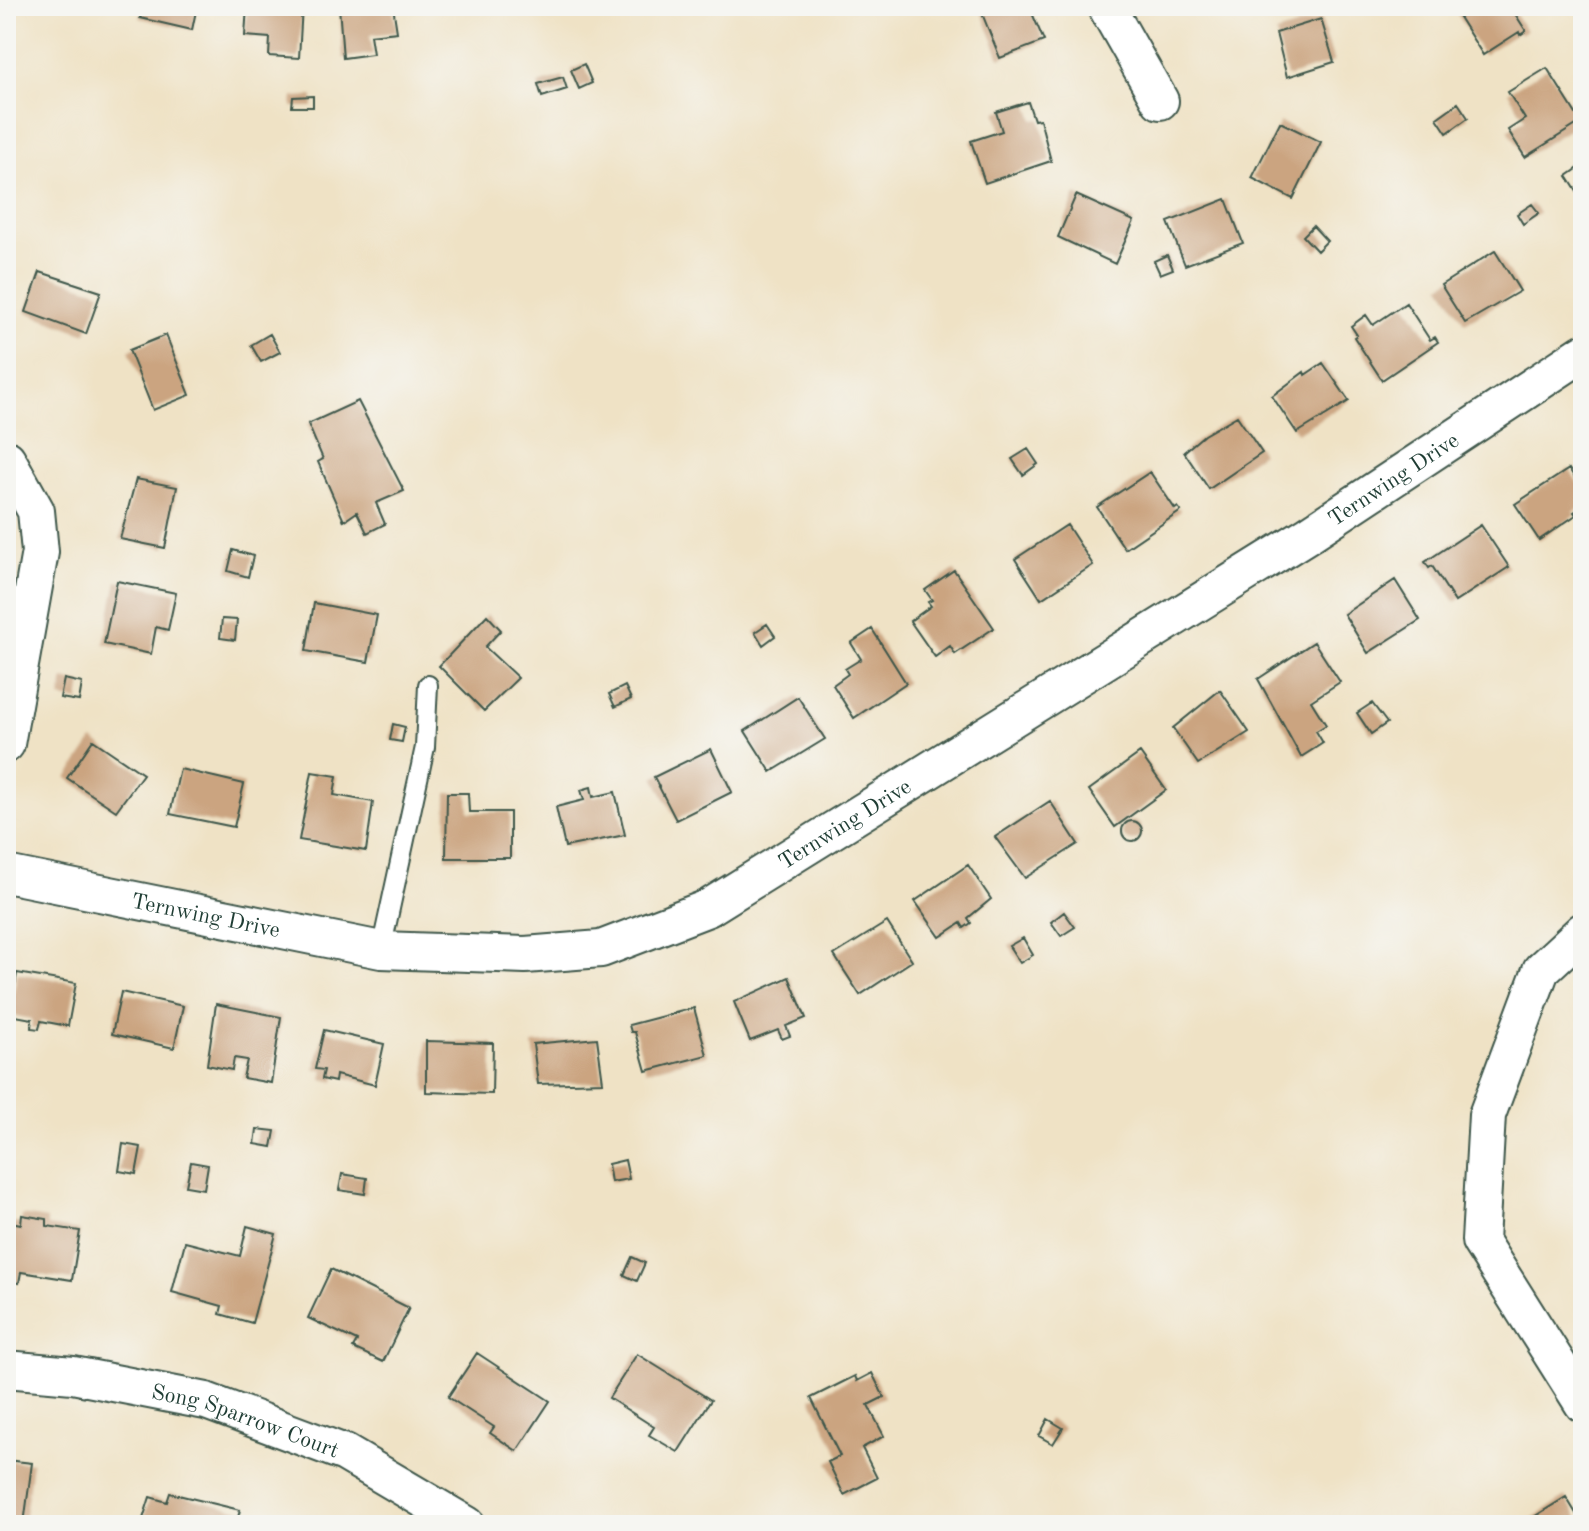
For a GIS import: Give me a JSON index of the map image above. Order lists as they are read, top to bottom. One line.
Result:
{"streets":{"street":["Ternwing Drive","Song Sparrow Court"]}}
